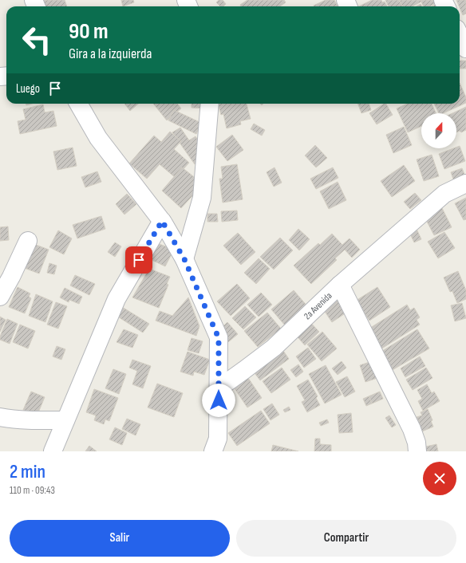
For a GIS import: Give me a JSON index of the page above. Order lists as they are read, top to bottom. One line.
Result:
{"streets":{"street":["2a Avenida"]},"north":"top","page":{"turn":["90 m","Gira a la izquierda"],"then":"Luego","heading":["2 min","110 m · 09:43"],"buttons":["Salir","Compartir"]}}
